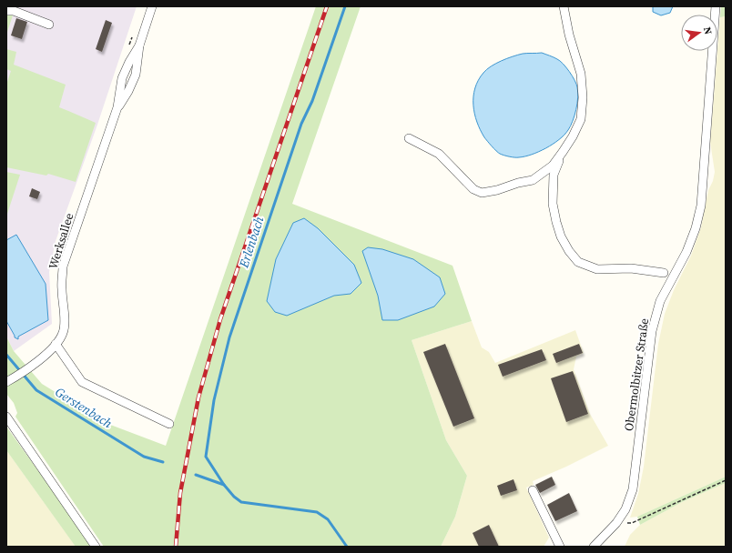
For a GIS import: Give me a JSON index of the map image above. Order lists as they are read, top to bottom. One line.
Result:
{"streets":{"street":["Werksallee","Obermolbitzer Straße"]},"water":["Erlenbach","Gerstenbach"],"north":"right"}
